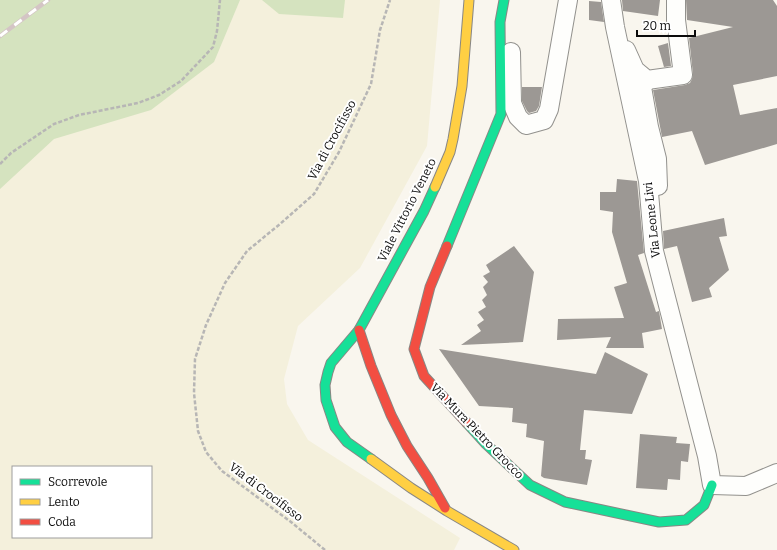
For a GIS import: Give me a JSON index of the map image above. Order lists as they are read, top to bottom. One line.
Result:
{"streets":{"street":["Viale Vittorio Veneto","Via Leone Livi","Via Mura Pietro Grocco"],"path":["Via di Crocifisso"]},"crossings":[["Via Leone Livi","Via Mura Pietro Grocco"]],"legend":["Scorrevole","Lento","Coda"],"scale_bar":"20 m"}
